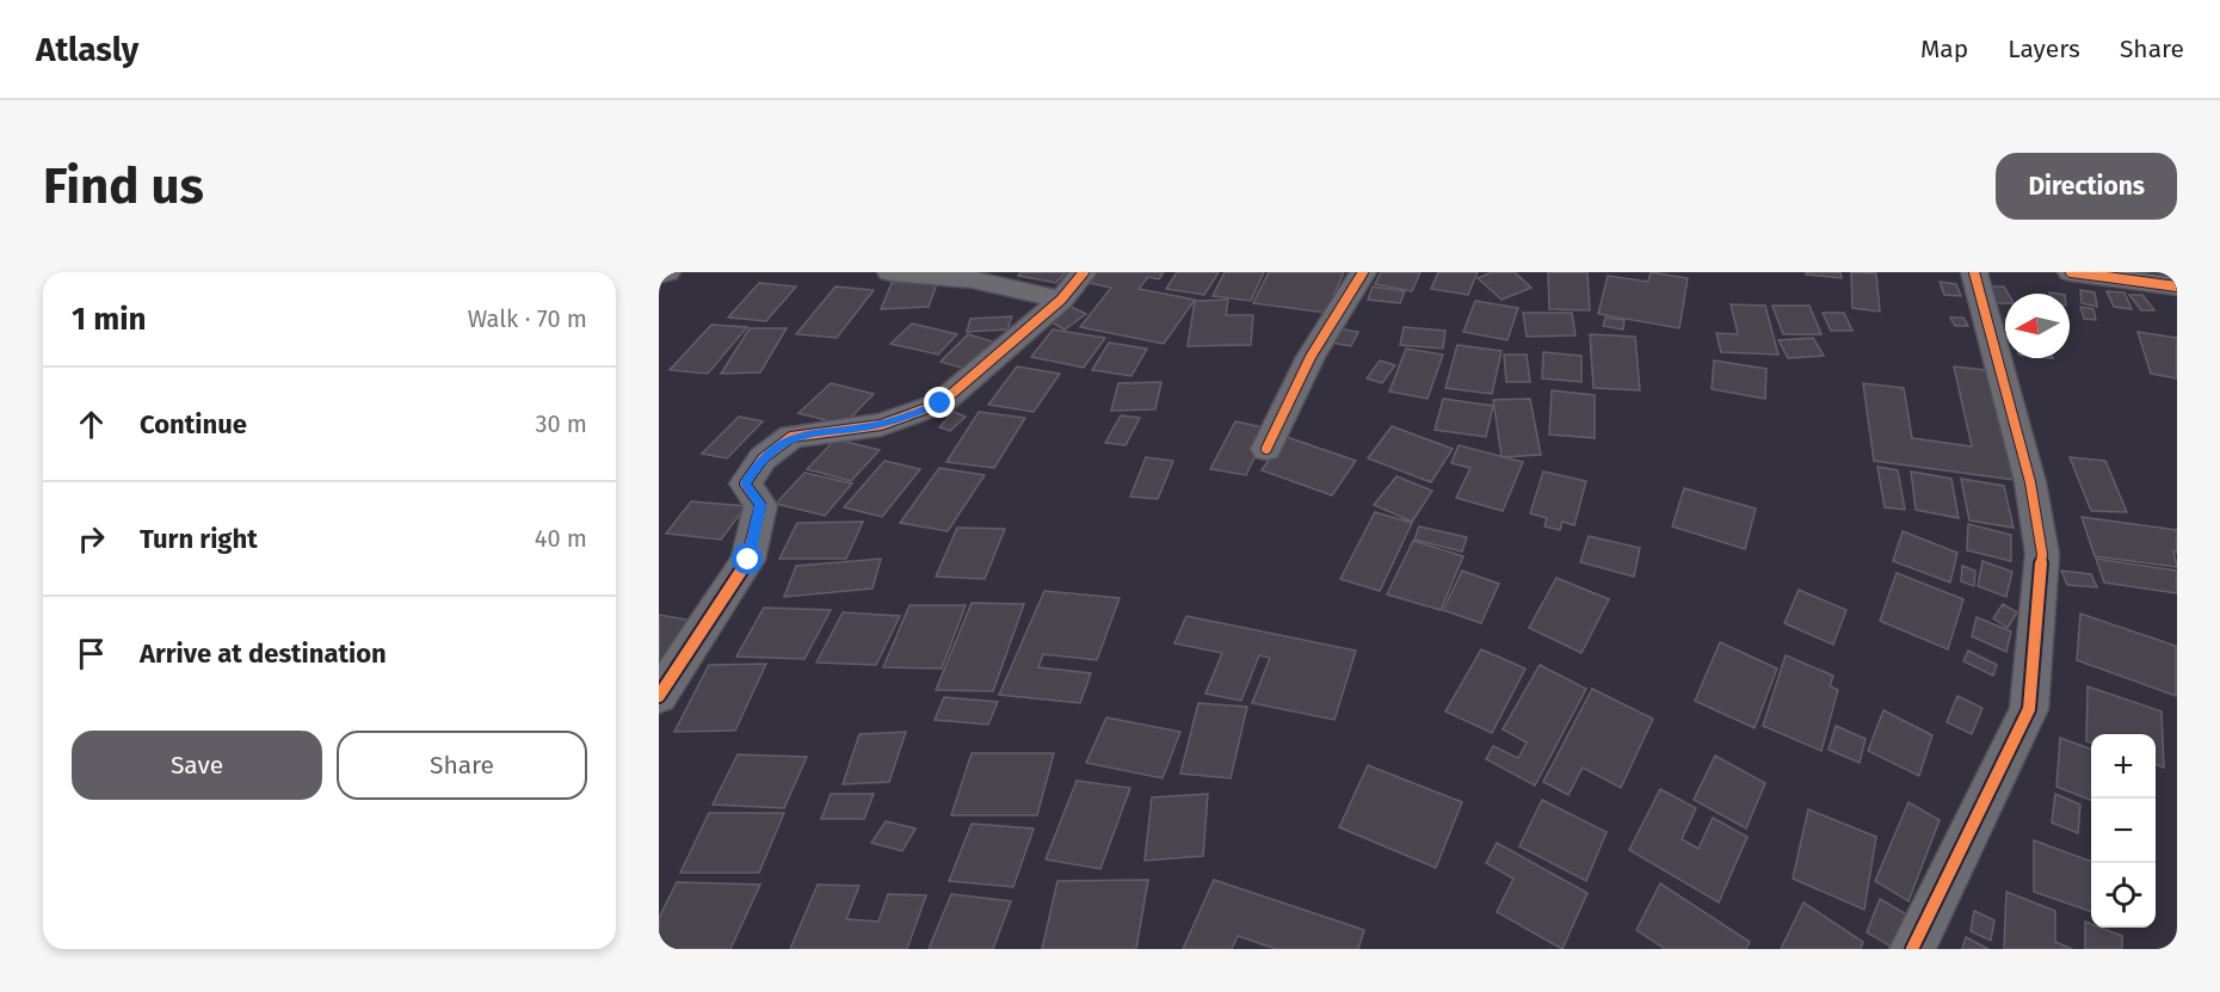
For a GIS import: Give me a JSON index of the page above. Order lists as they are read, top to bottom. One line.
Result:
{"north":"left","page":{"header":"Atlasly","nav":["Map","Layers","Share"],"buttons":["Directions",["Save","Share"]],"title":"Find us","heading":["1 min","Walk · 70 m"],"list":[["Continue","30 m"],["Turn right","40 m"],"Arrive at destination"],"map_buttons":["+","−"]}}
